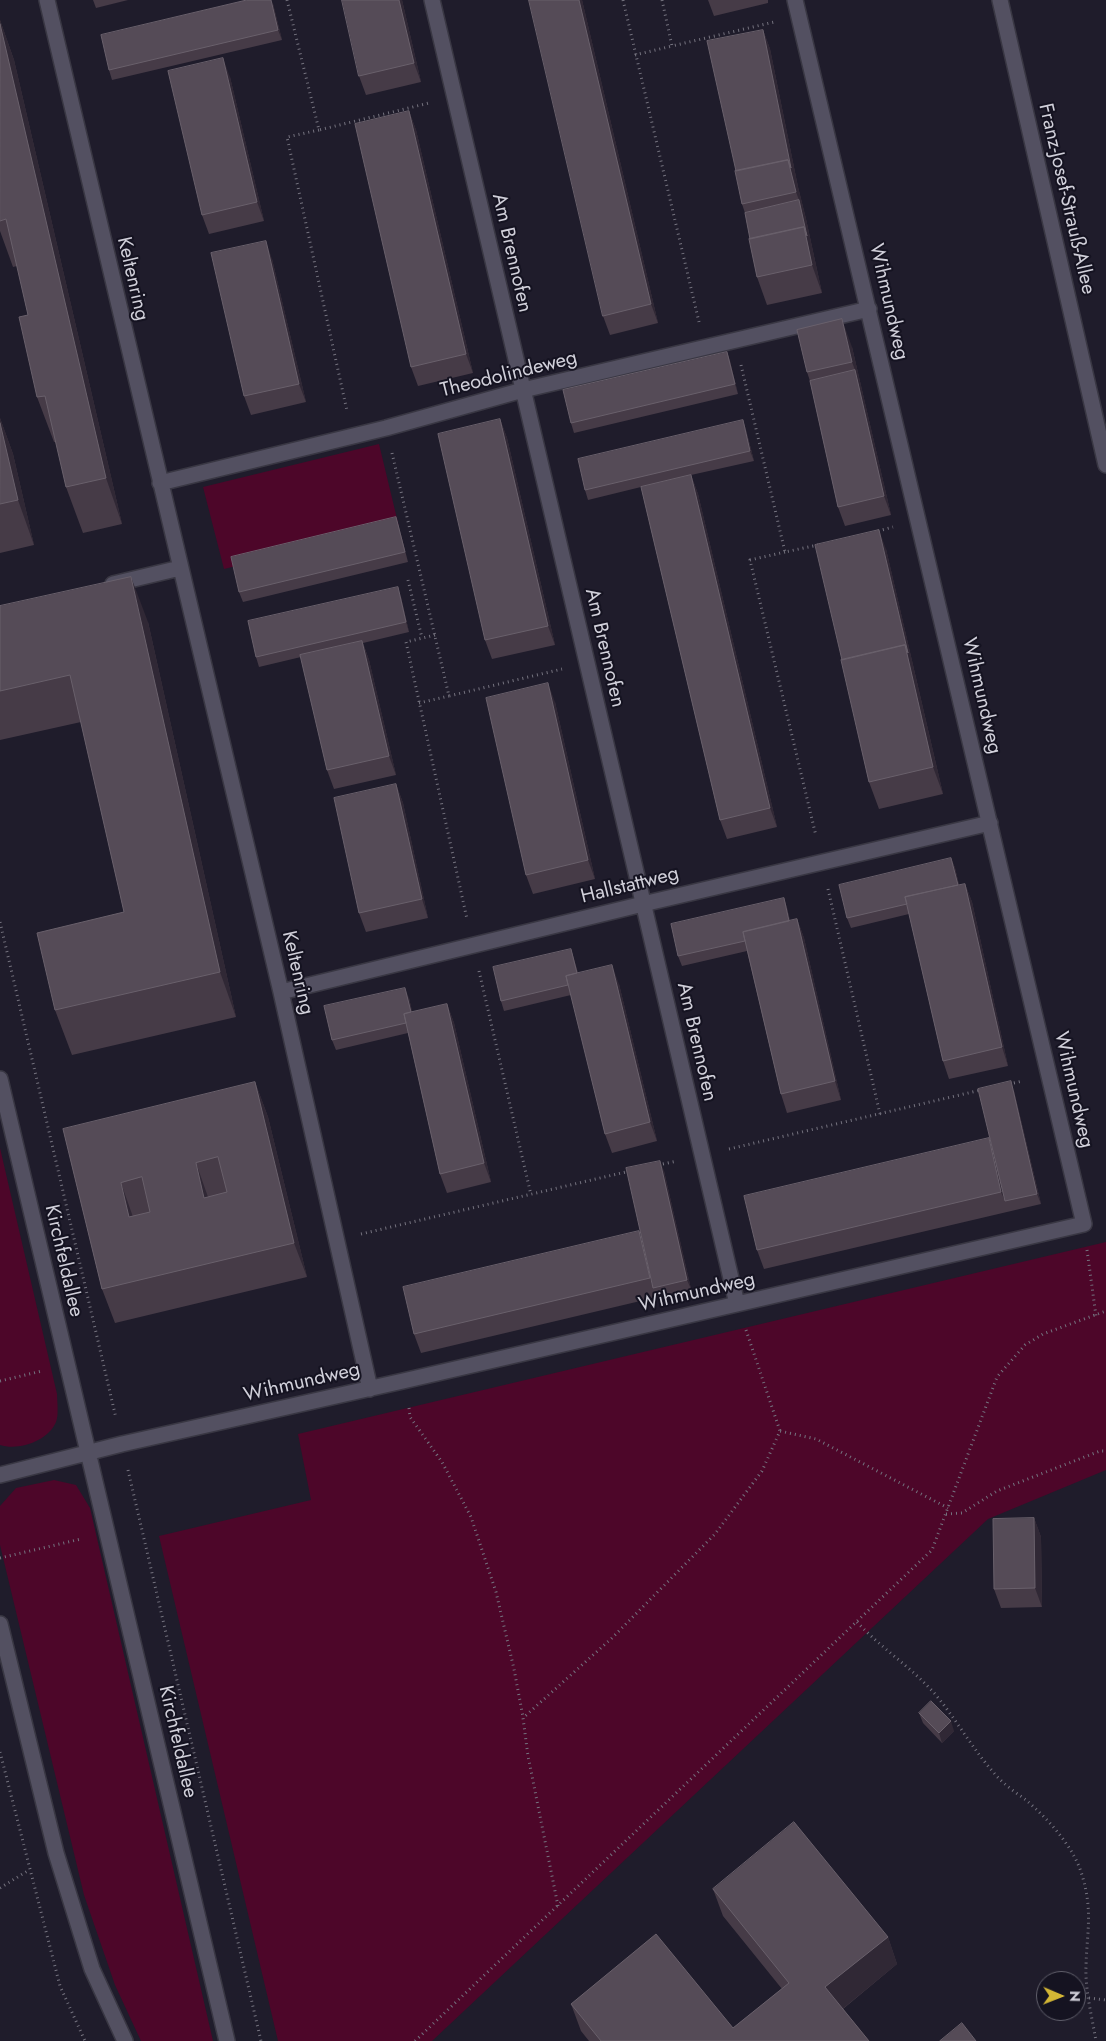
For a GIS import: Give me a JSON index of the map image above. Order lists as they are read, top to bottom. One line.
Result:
{"streets":{"street":["Franz-Josef-Strauß-Allee","Am Brennofen","Keltenring","Wihmundweg","Theodolindeweg","Hallstattweg","Kirchfeldallee"]},"crossings":[["Am Brennofen","Wihmundweg"],["Am Brennofen","Theodolindeweg"],["Am Brennofen","Hallstattweg"],["Keltenring","Wihmundweg"],["Keltenring","Theodolindeweg"],["Keltenring","Hallstattweg"],["Wihmundweg","Theodolindeweg"],["Wihmundweg","Hallstattweg"],["Wihmundweg","Kirchfeldallee"]],"north":"right"}
